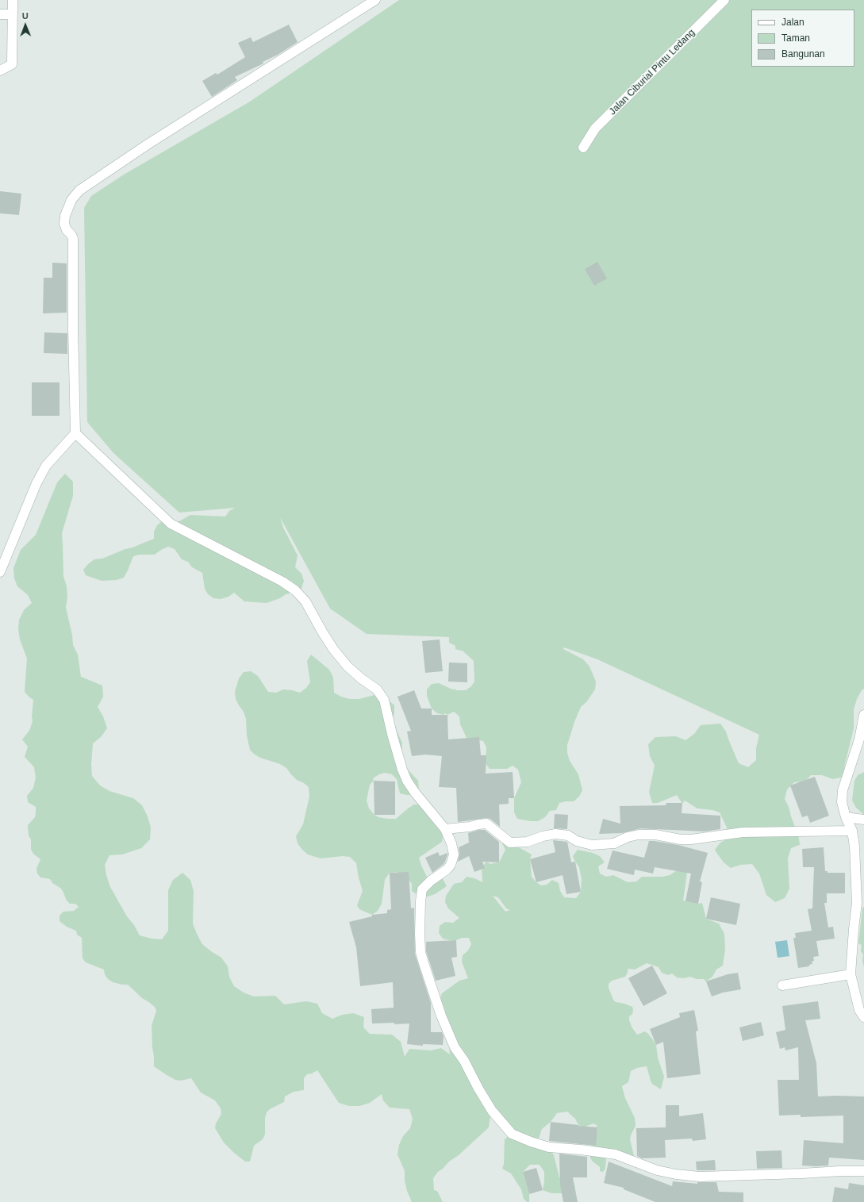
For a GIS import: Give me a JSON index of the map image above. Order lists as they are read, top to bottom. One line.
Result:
{"streets":{"street":["Jalan Ciburial Pintu Ledang"]},"legend":["Jalan","Taman","Bangunan"],"north":"top"}
